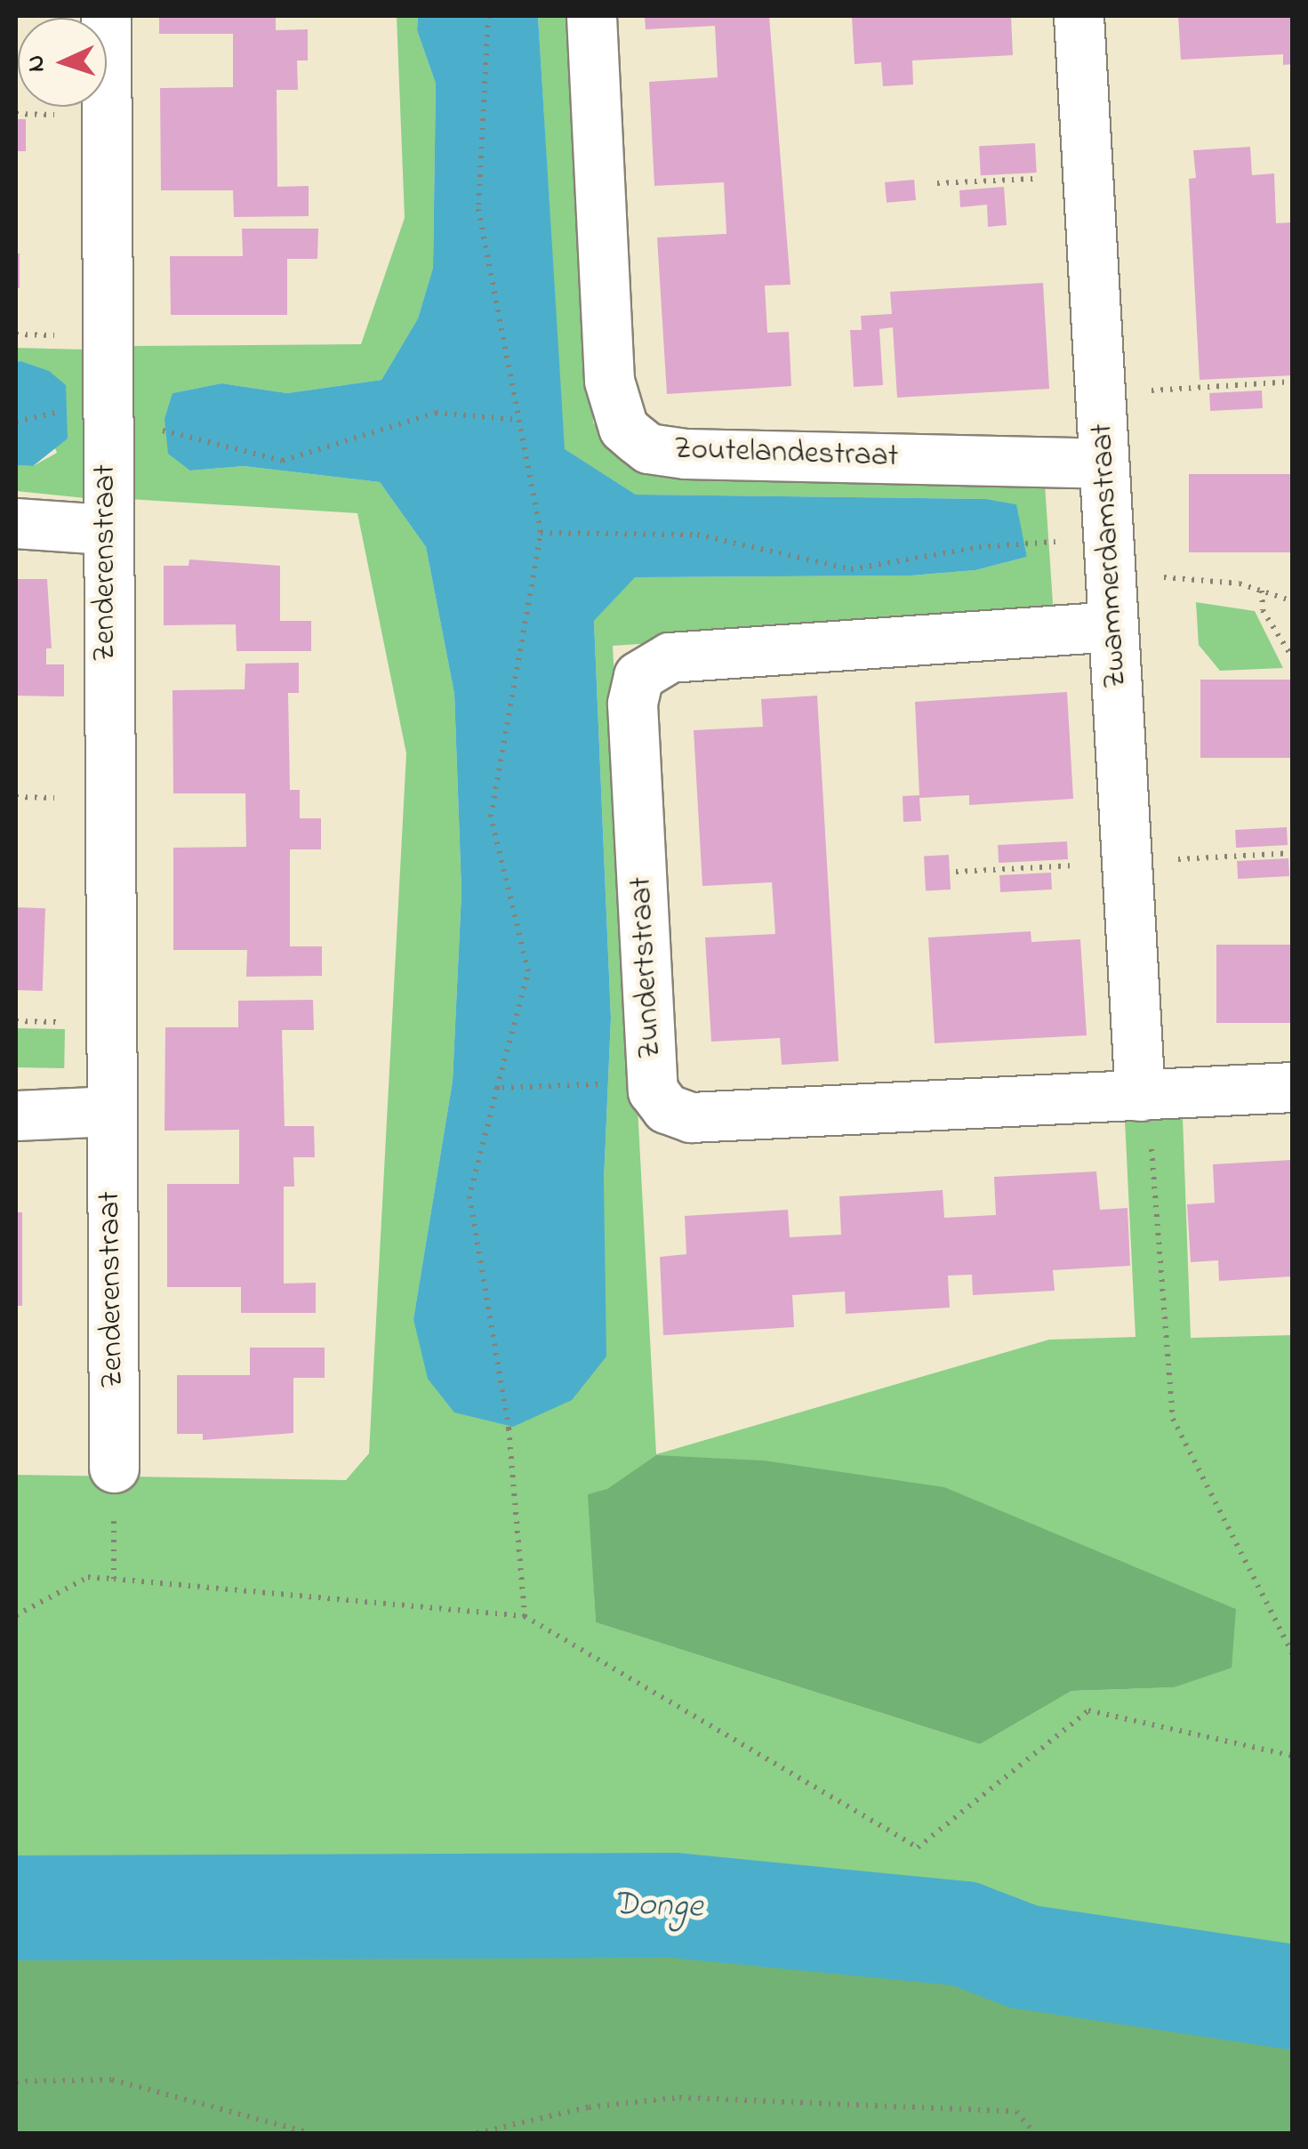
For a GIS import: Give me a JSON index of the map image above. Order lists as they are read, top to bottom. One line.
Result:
{"streets":{"street":["Zoutelandestraat","Zwammerdamstraat","Zenderenstraat","Zundertstraat"]},"crossings":[["Zoutelandestraat","Zwammerdamstraat"],["Zwammerdamstraat","Zundertstraat"]],"water":["Donge"],"north":"left"}
